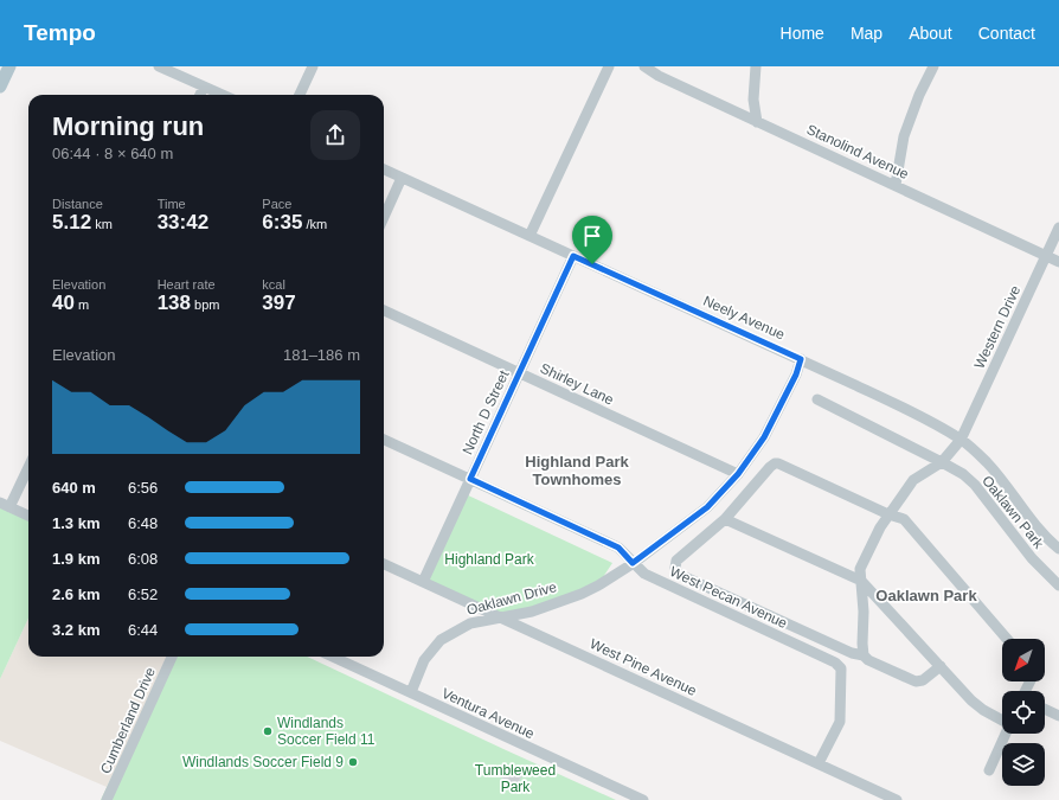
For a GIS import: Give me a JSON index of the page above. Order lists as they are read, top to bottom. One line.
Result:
{"streets":{"street":["Stanolind Avenue","Neely Avenue","Western Drive","Shirley Lane","North D Street","Oaklawn Park","West Pecan Avenue","Oaklawn Drive","West Pine Avenue","Ventura Avenue","Cumberland Drive"]},"crossings":[["Stanolind Avenue","Western Drive"],["Neely Avenue","Western Drive"],["Neely Avenue","North D Street"],["Neely Avenue","Oaklawn Drive"],["Shirley Lane","North D Street"],["Shirley Lane","Oaklawn Drive"],["North D Street","West Pecan Avenue"],["North D Street","West Pine Avenue"],["West Pecan Avenue","Oaklawn Drive"],["West Pecan Avenue","West Pine Avenue"],["Oaklawn Drive","West Pine Avenue"],["Oaklawn Drive","Ventura Avenue"]],"districts":["Highland Park Townhomes","Oaklawn Park"],"parks":["Highland Park","Tumbleweed Park"],"places":["Windlands Soccer Field 11","Windlands Soccer Field 9"],"north":"bottom left","page":{"header":"Tempo","nav":["Home","Map","About","Contact"],"heading":["Morning run","06:44 · 8 × 640 m"],"stats":[["Distance","5.12 km"],["Time","33:42"],["Pace","6:35 /km"],["Elevation","40 m"],["Heart rate","138 bpm"],["kcal","397"]],"chart":["Elevation","181–186 m"],"list":[{"name":"640 m","note":"6:56"},{"name":"1.3 km","note":"6:48"},{"name":"1.9 km","note":"6:08"},{"name":"2.6 km","note":"6:52"},{"name":"3.2 km","note":"6:44"}]}}
